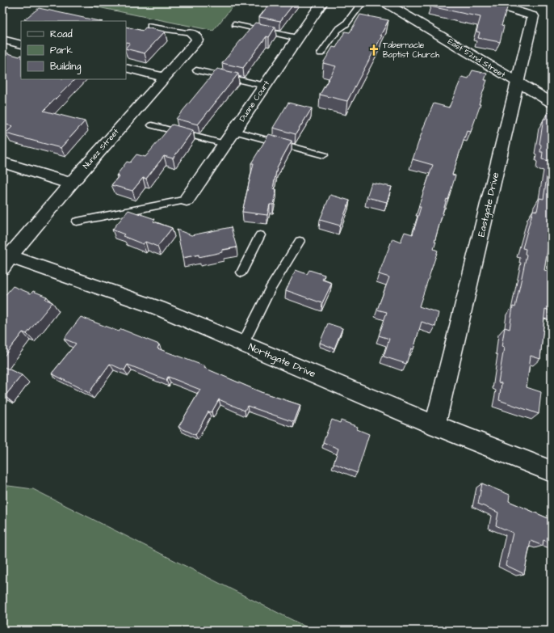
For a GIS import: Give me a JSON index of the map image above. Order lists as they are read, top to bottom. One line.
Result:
{"streets":{"street":["East 52nd Street","Duane Court","Nunez Street","Eastgate Drive","Northgate Drive"]},"crossings":[["East 52nd Street","Eastgate Drive"],["Nunez Street","Northgate Drive"],["Eastgate Drive","Northgate Drive"]],"places":{"church":["Tabernacle Baptist Church"]},"legend":["Road","Park","Building"]}
